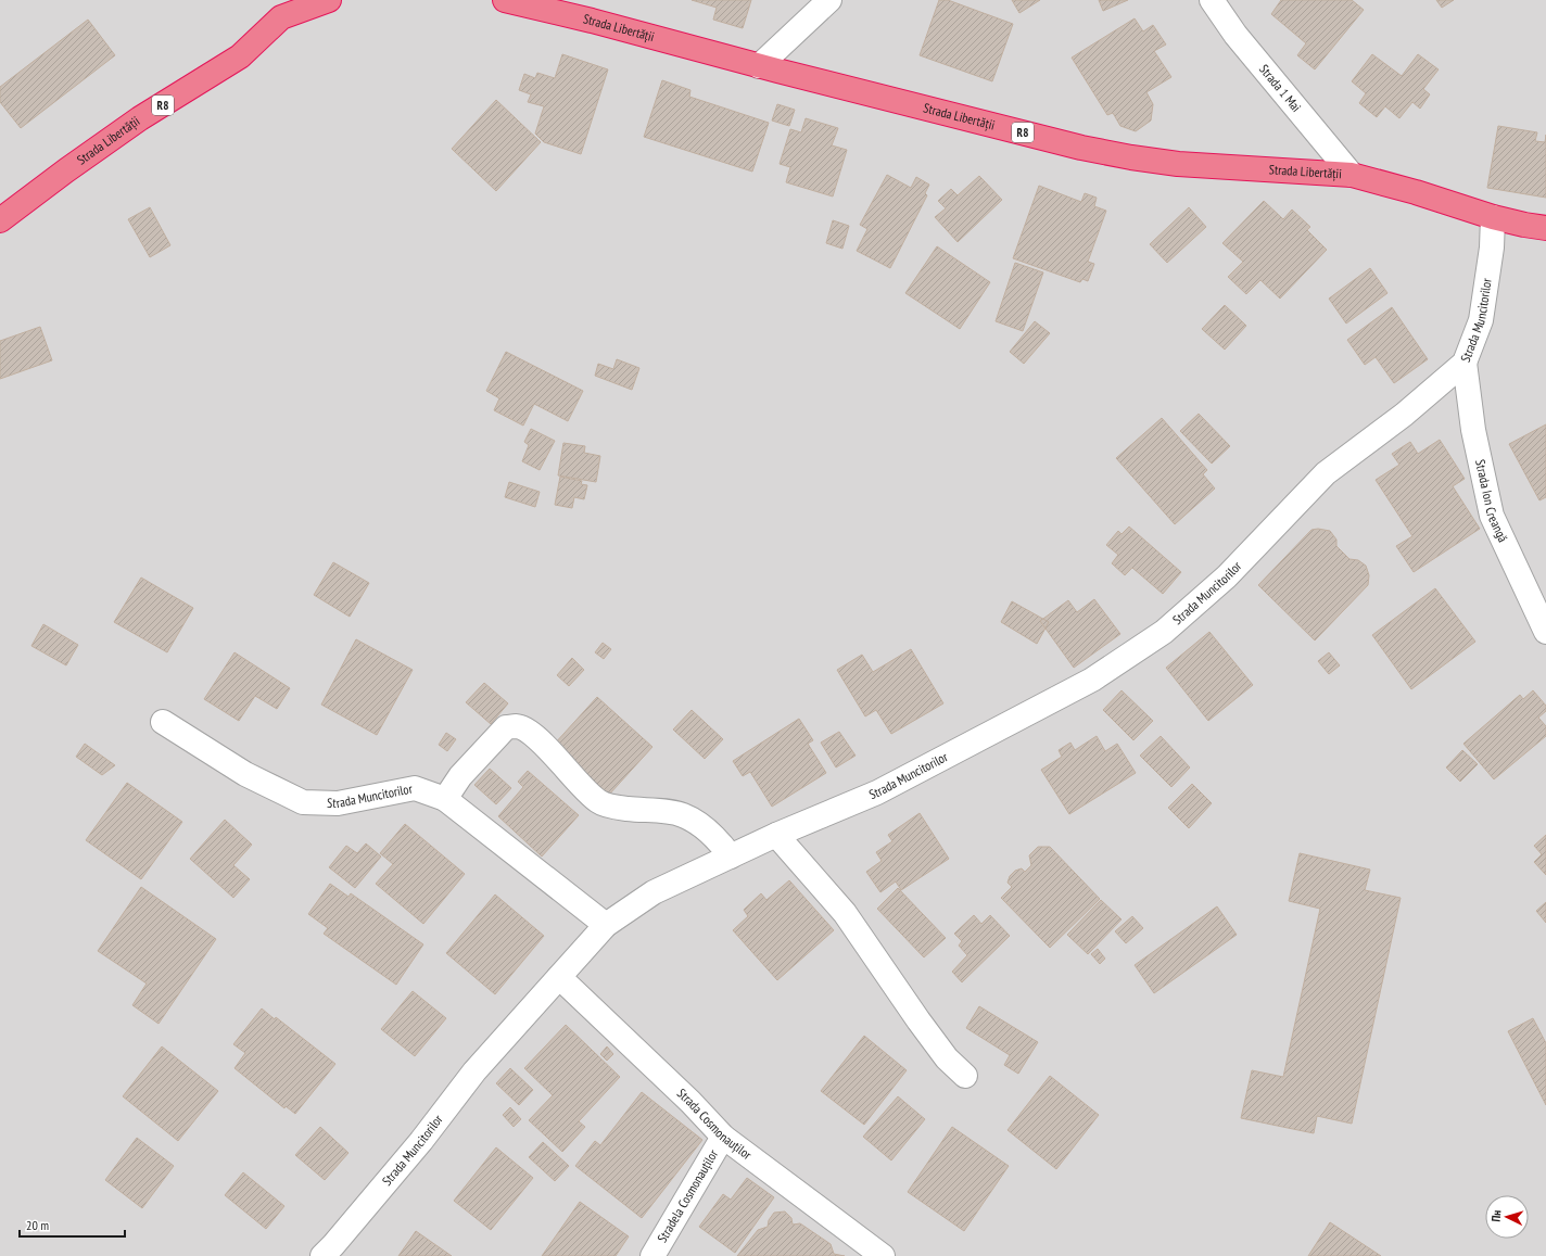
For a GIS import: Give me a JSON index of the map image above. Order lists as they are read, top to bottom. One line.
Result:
{"streets":{"highway":["Strada Libertății","R8"],"street":["Strada 1 Mai","Strada Muncitorilor","Strada Ion Creangă","Strada Cosmonauților","Stradela Cosmonauților"]},"crossings":[["Strada Libertății","Strada 1 Mai"],["Strada Libertății","Strada Muncitorilor"],["Strada Muncitorilor","Strada Ion Creangă"],["Strada Muncitorilor","Strada Cosmonauților"],["Strada Cosmonauților","Stradela Cosmonauților"]],"scale_bar":"20 m","north":"left"}
